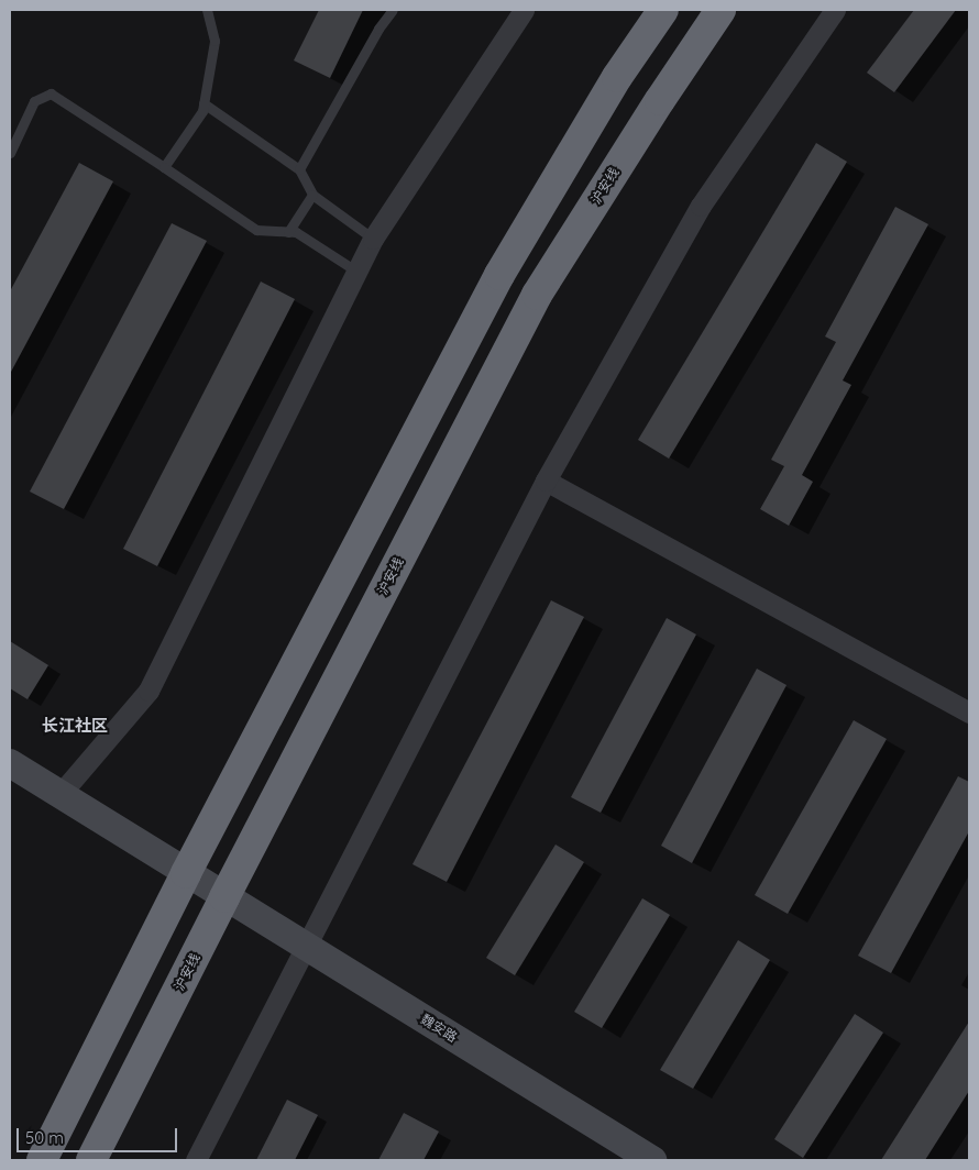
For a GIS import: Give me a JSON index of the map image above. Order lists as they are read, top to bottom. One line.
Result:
{"streets":{"highway":["沪安线"],"main road":["魏安路"]},"crossings":[["沪安线","魏安路"]],"districts":["长江社区"],"scale_bar":"50 m"}
